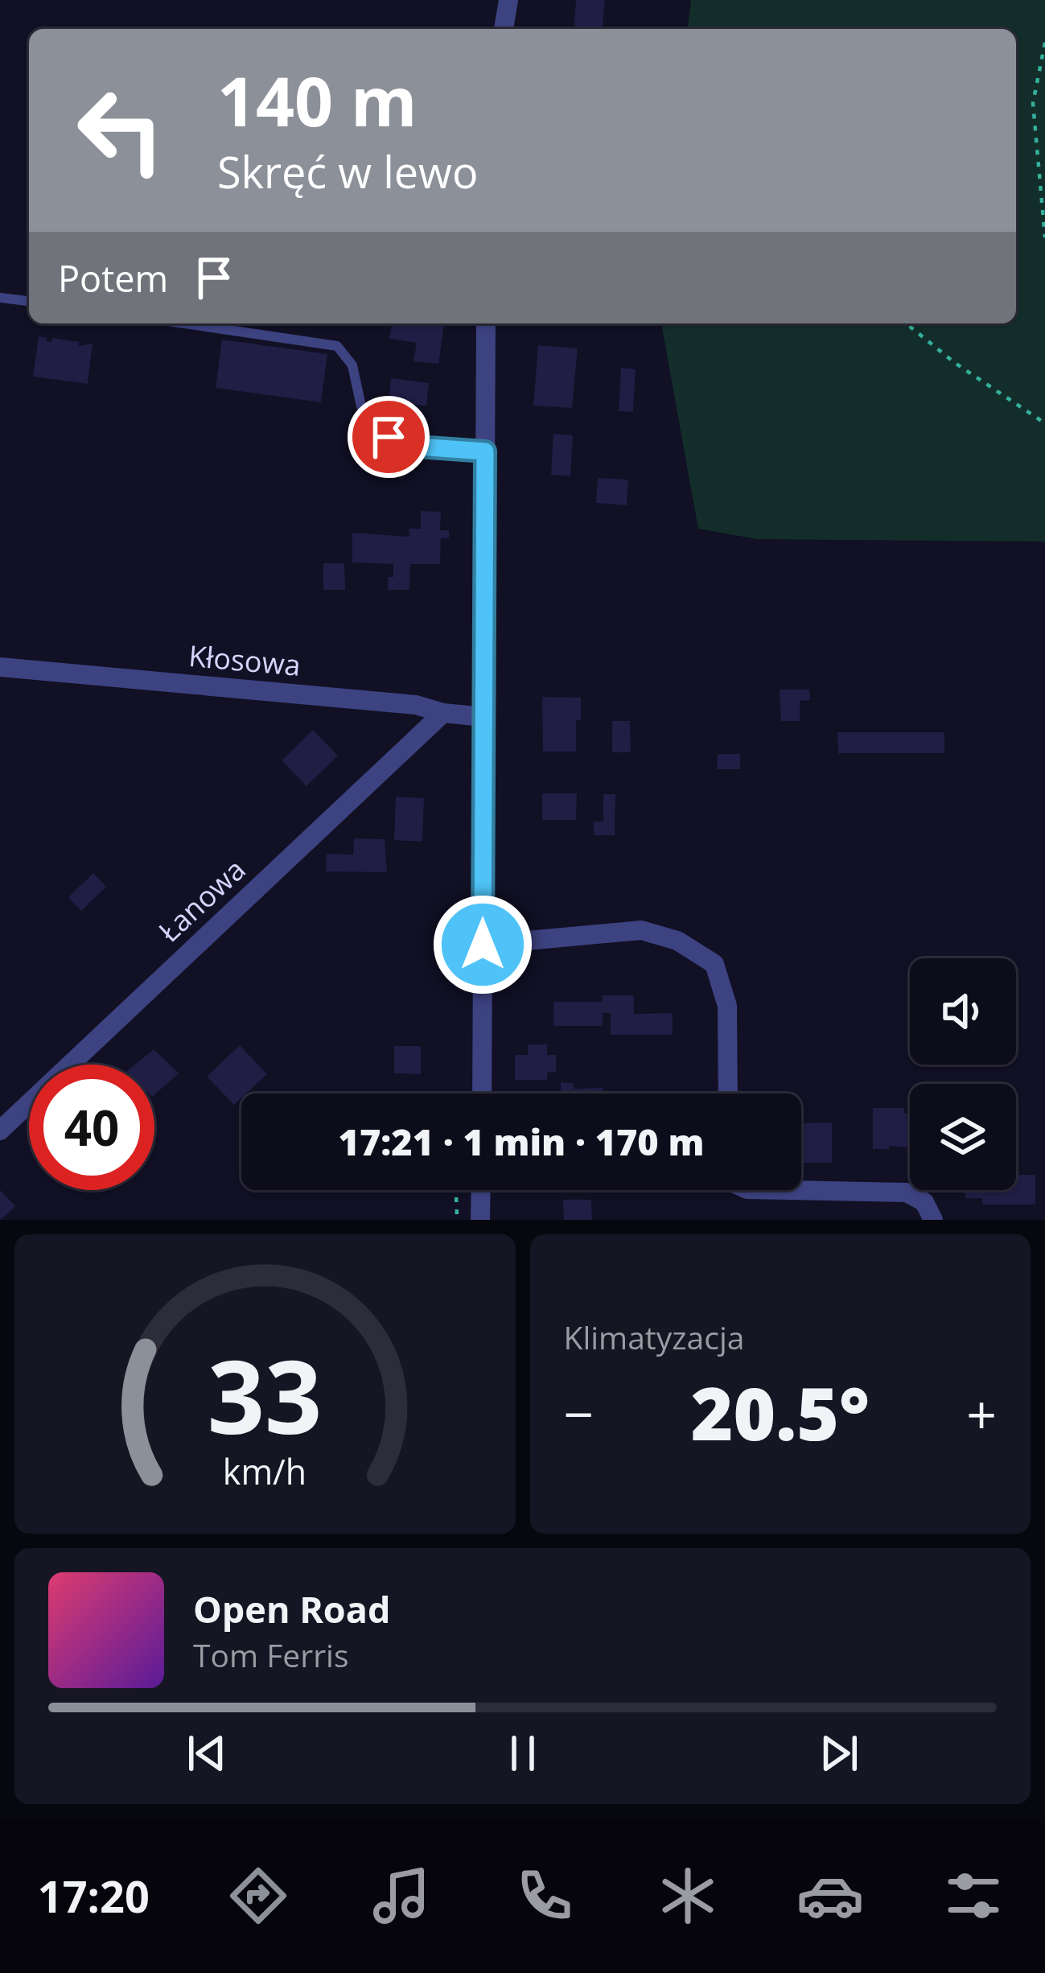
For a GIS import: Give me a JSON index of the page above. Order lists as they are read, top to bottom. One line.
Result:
{"streets":{"street":["Kłosowa","Łanowa"]},"crossings":[["Kłosowa","Łanowa"]],"page":{"turn":["140 m","Skręć w lewo"],"then":"Potem","limit":"40","trip":"17:21 · 1 min · 170 m","tile":"Klimatyzacja","heat":["−","20.5°","+"],"song":["Open Road","Tom Ferris"],"tabs":"17:20","gauge":["33","km/h"]}}
